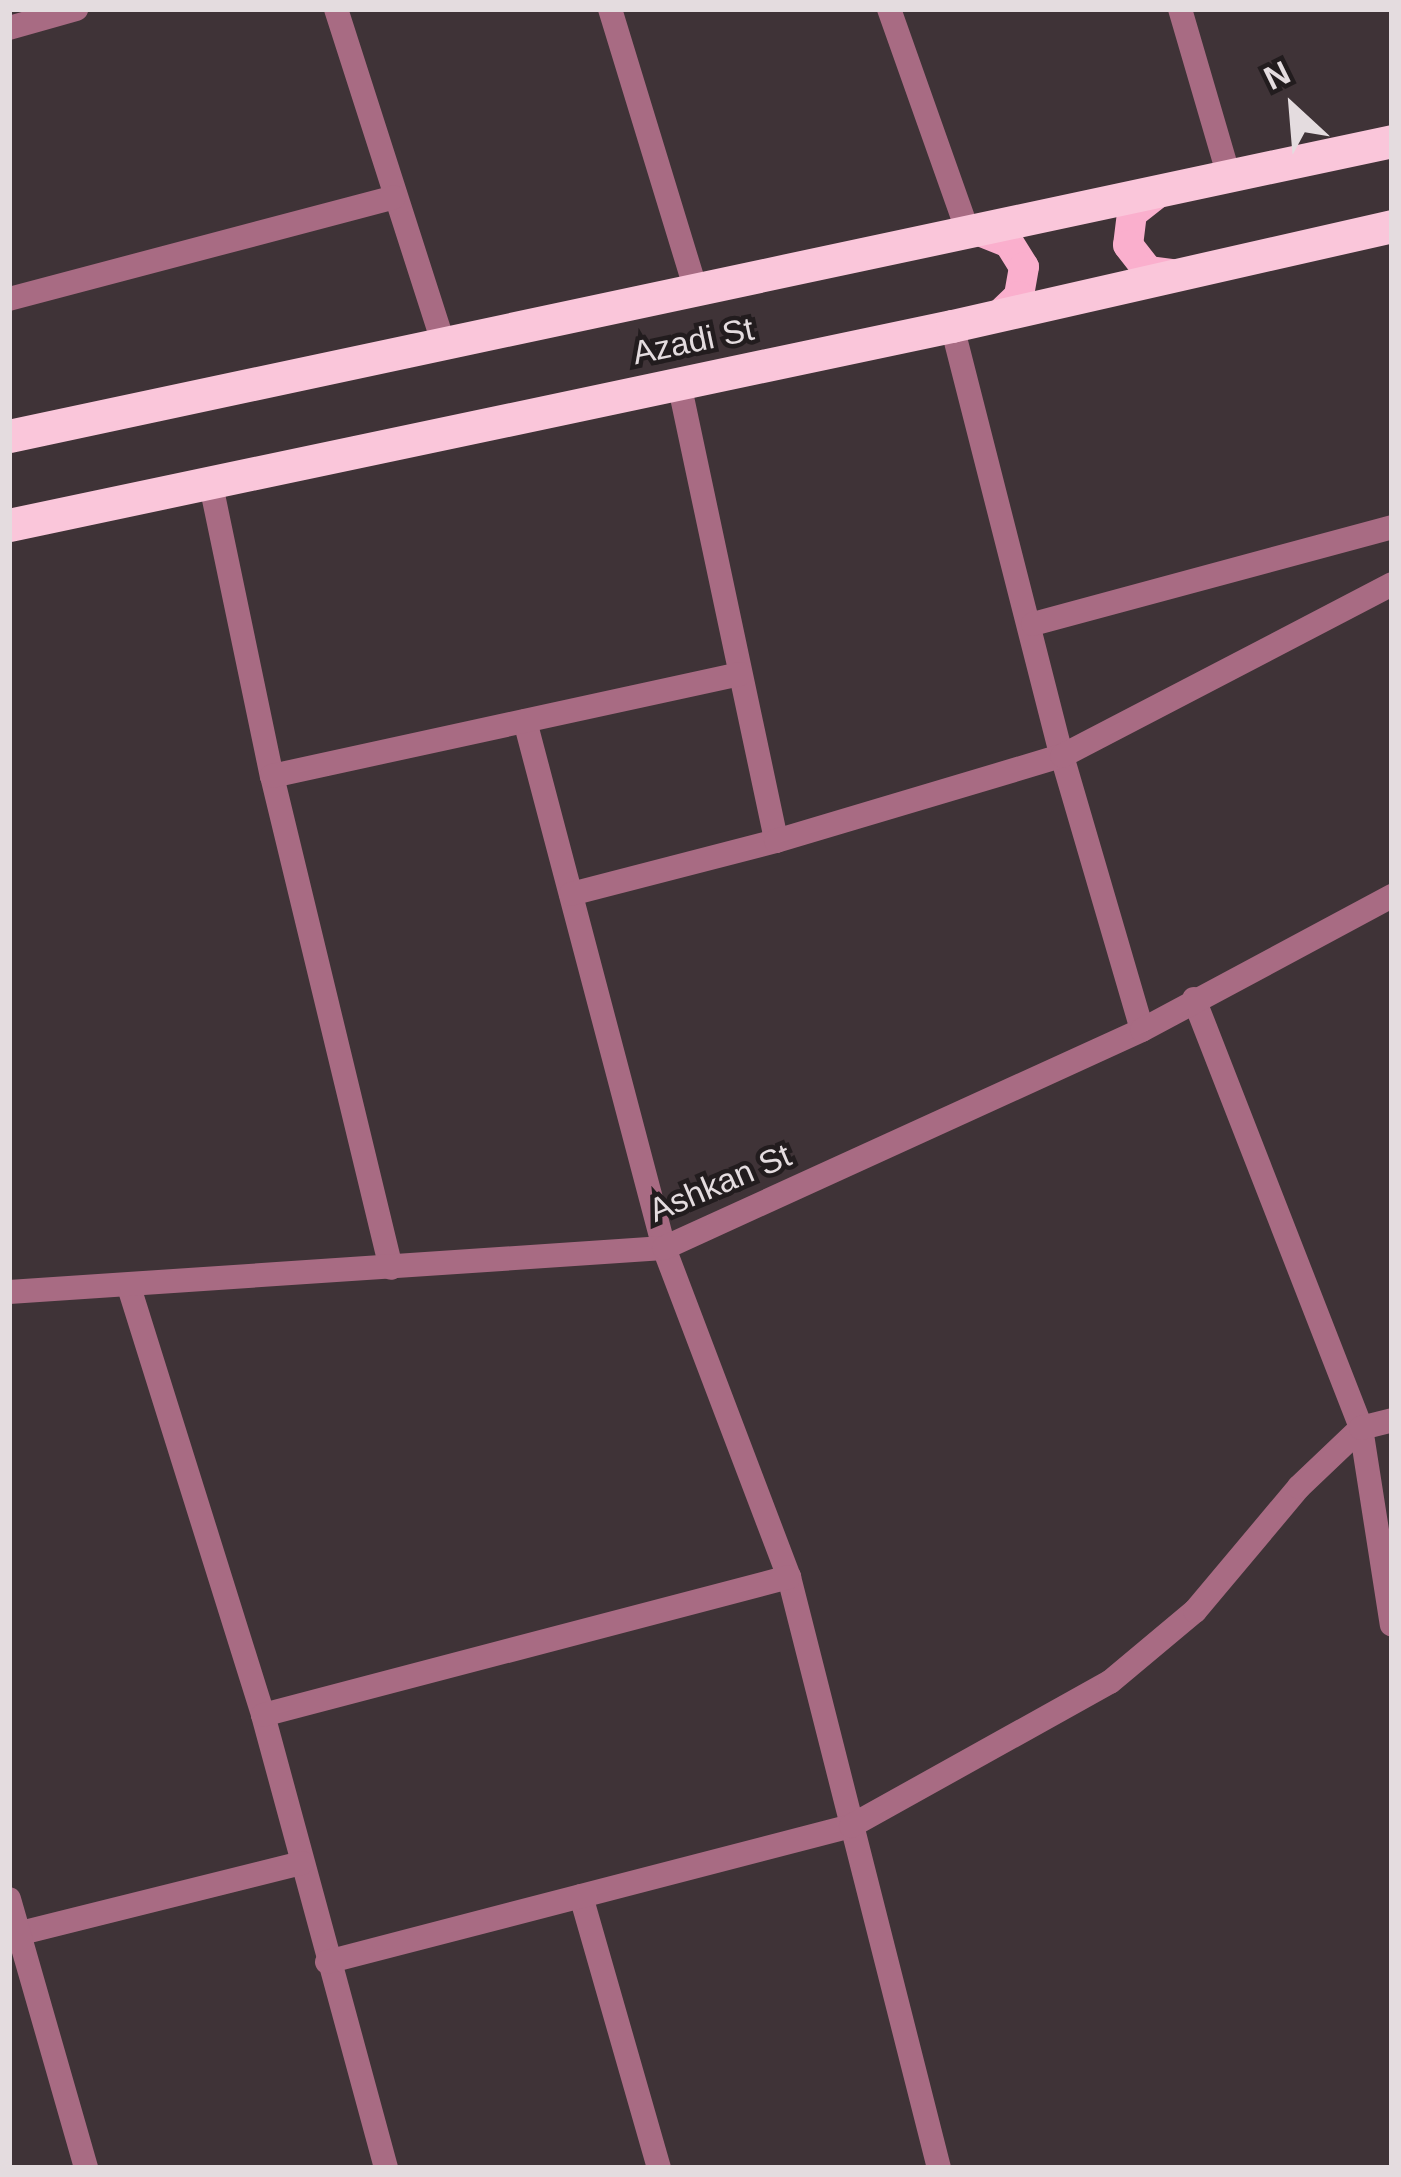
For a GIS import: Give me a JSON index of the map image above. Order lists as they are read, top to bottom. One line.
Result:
{"streets":{"highway":["Azadi St"],"street":["Ashkan St"]},"north":"top left"}
